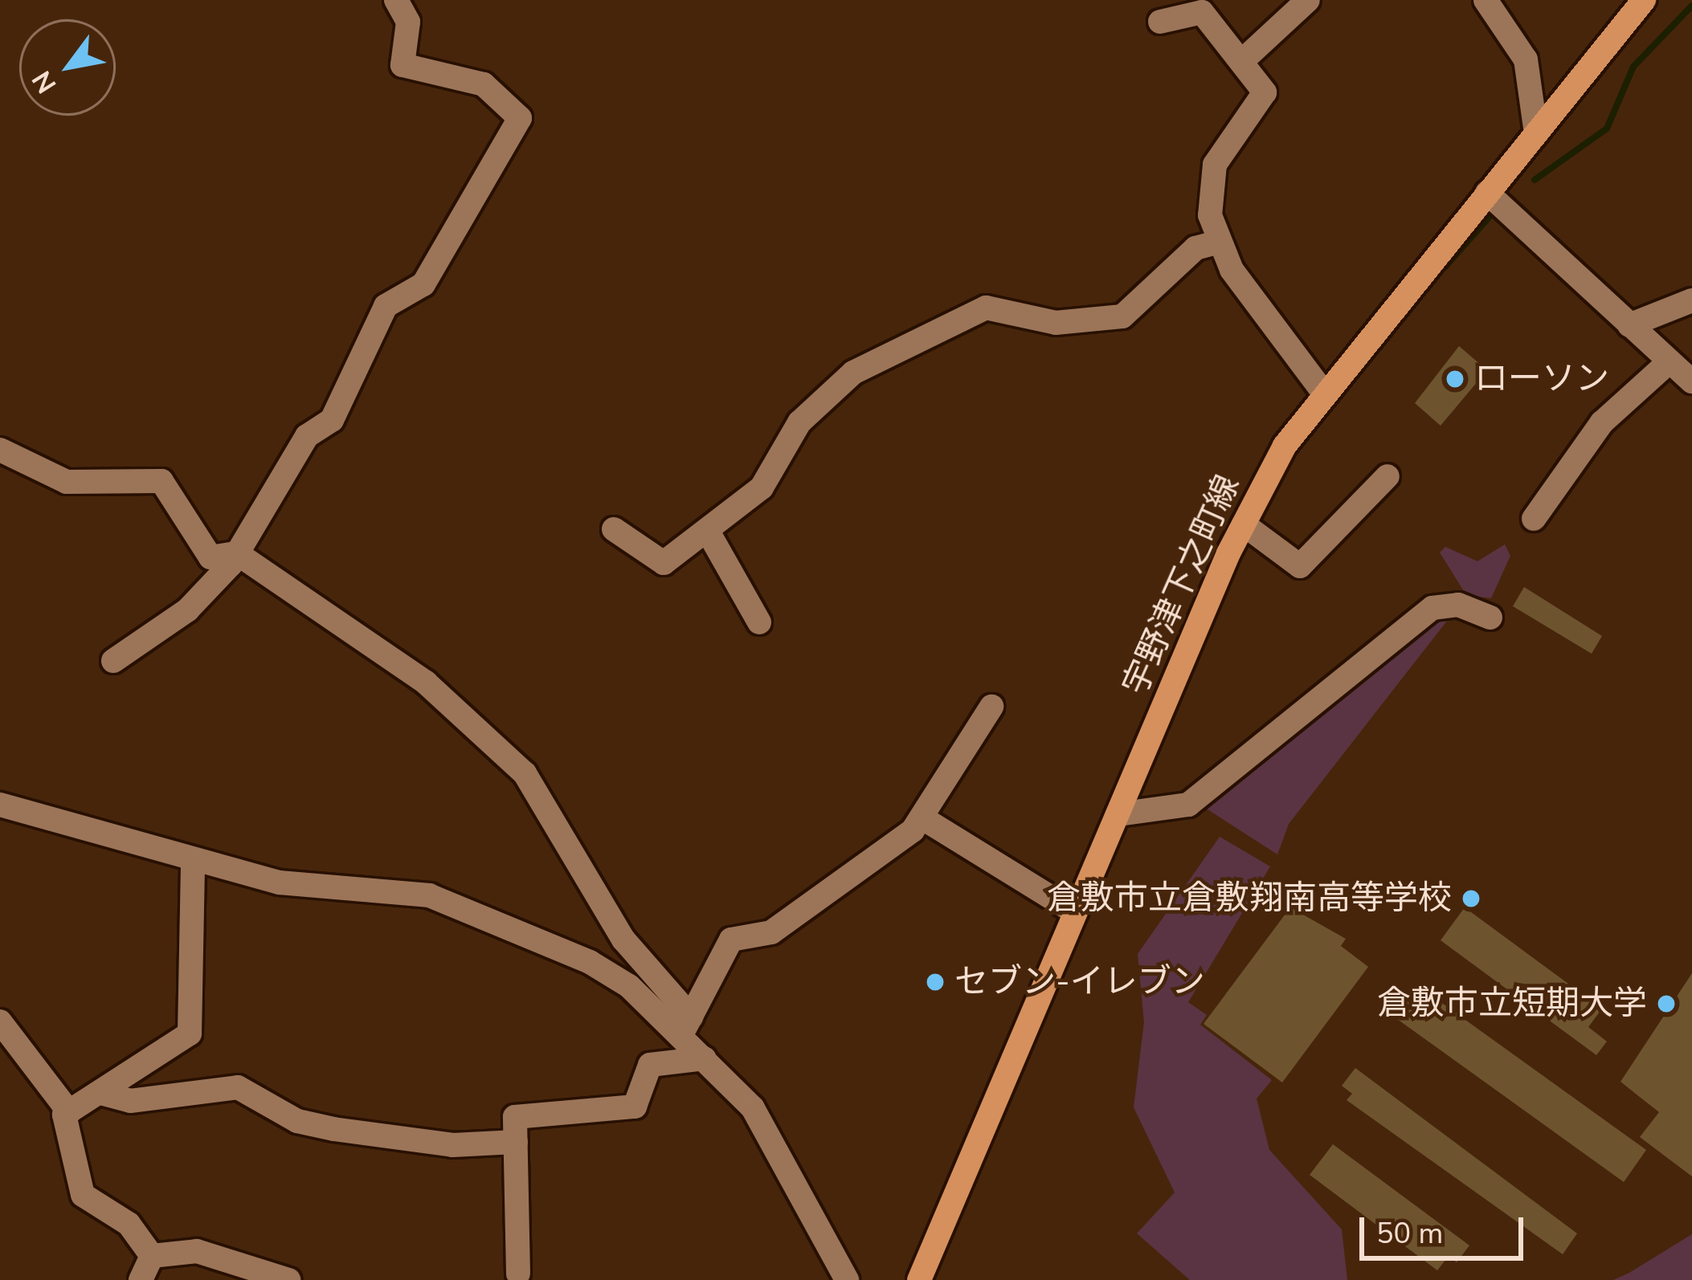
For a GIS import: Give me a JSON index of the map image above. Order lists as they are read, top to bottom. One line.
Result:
{"streets":{"main road":["宇野津下之町線"]},"places":["ローソン","倉敷市立倉敷翔南高等学校","セブン-イレブン","倉敷市立短期大学"],"scale_bar":"50 m","north":"bottom left"}
